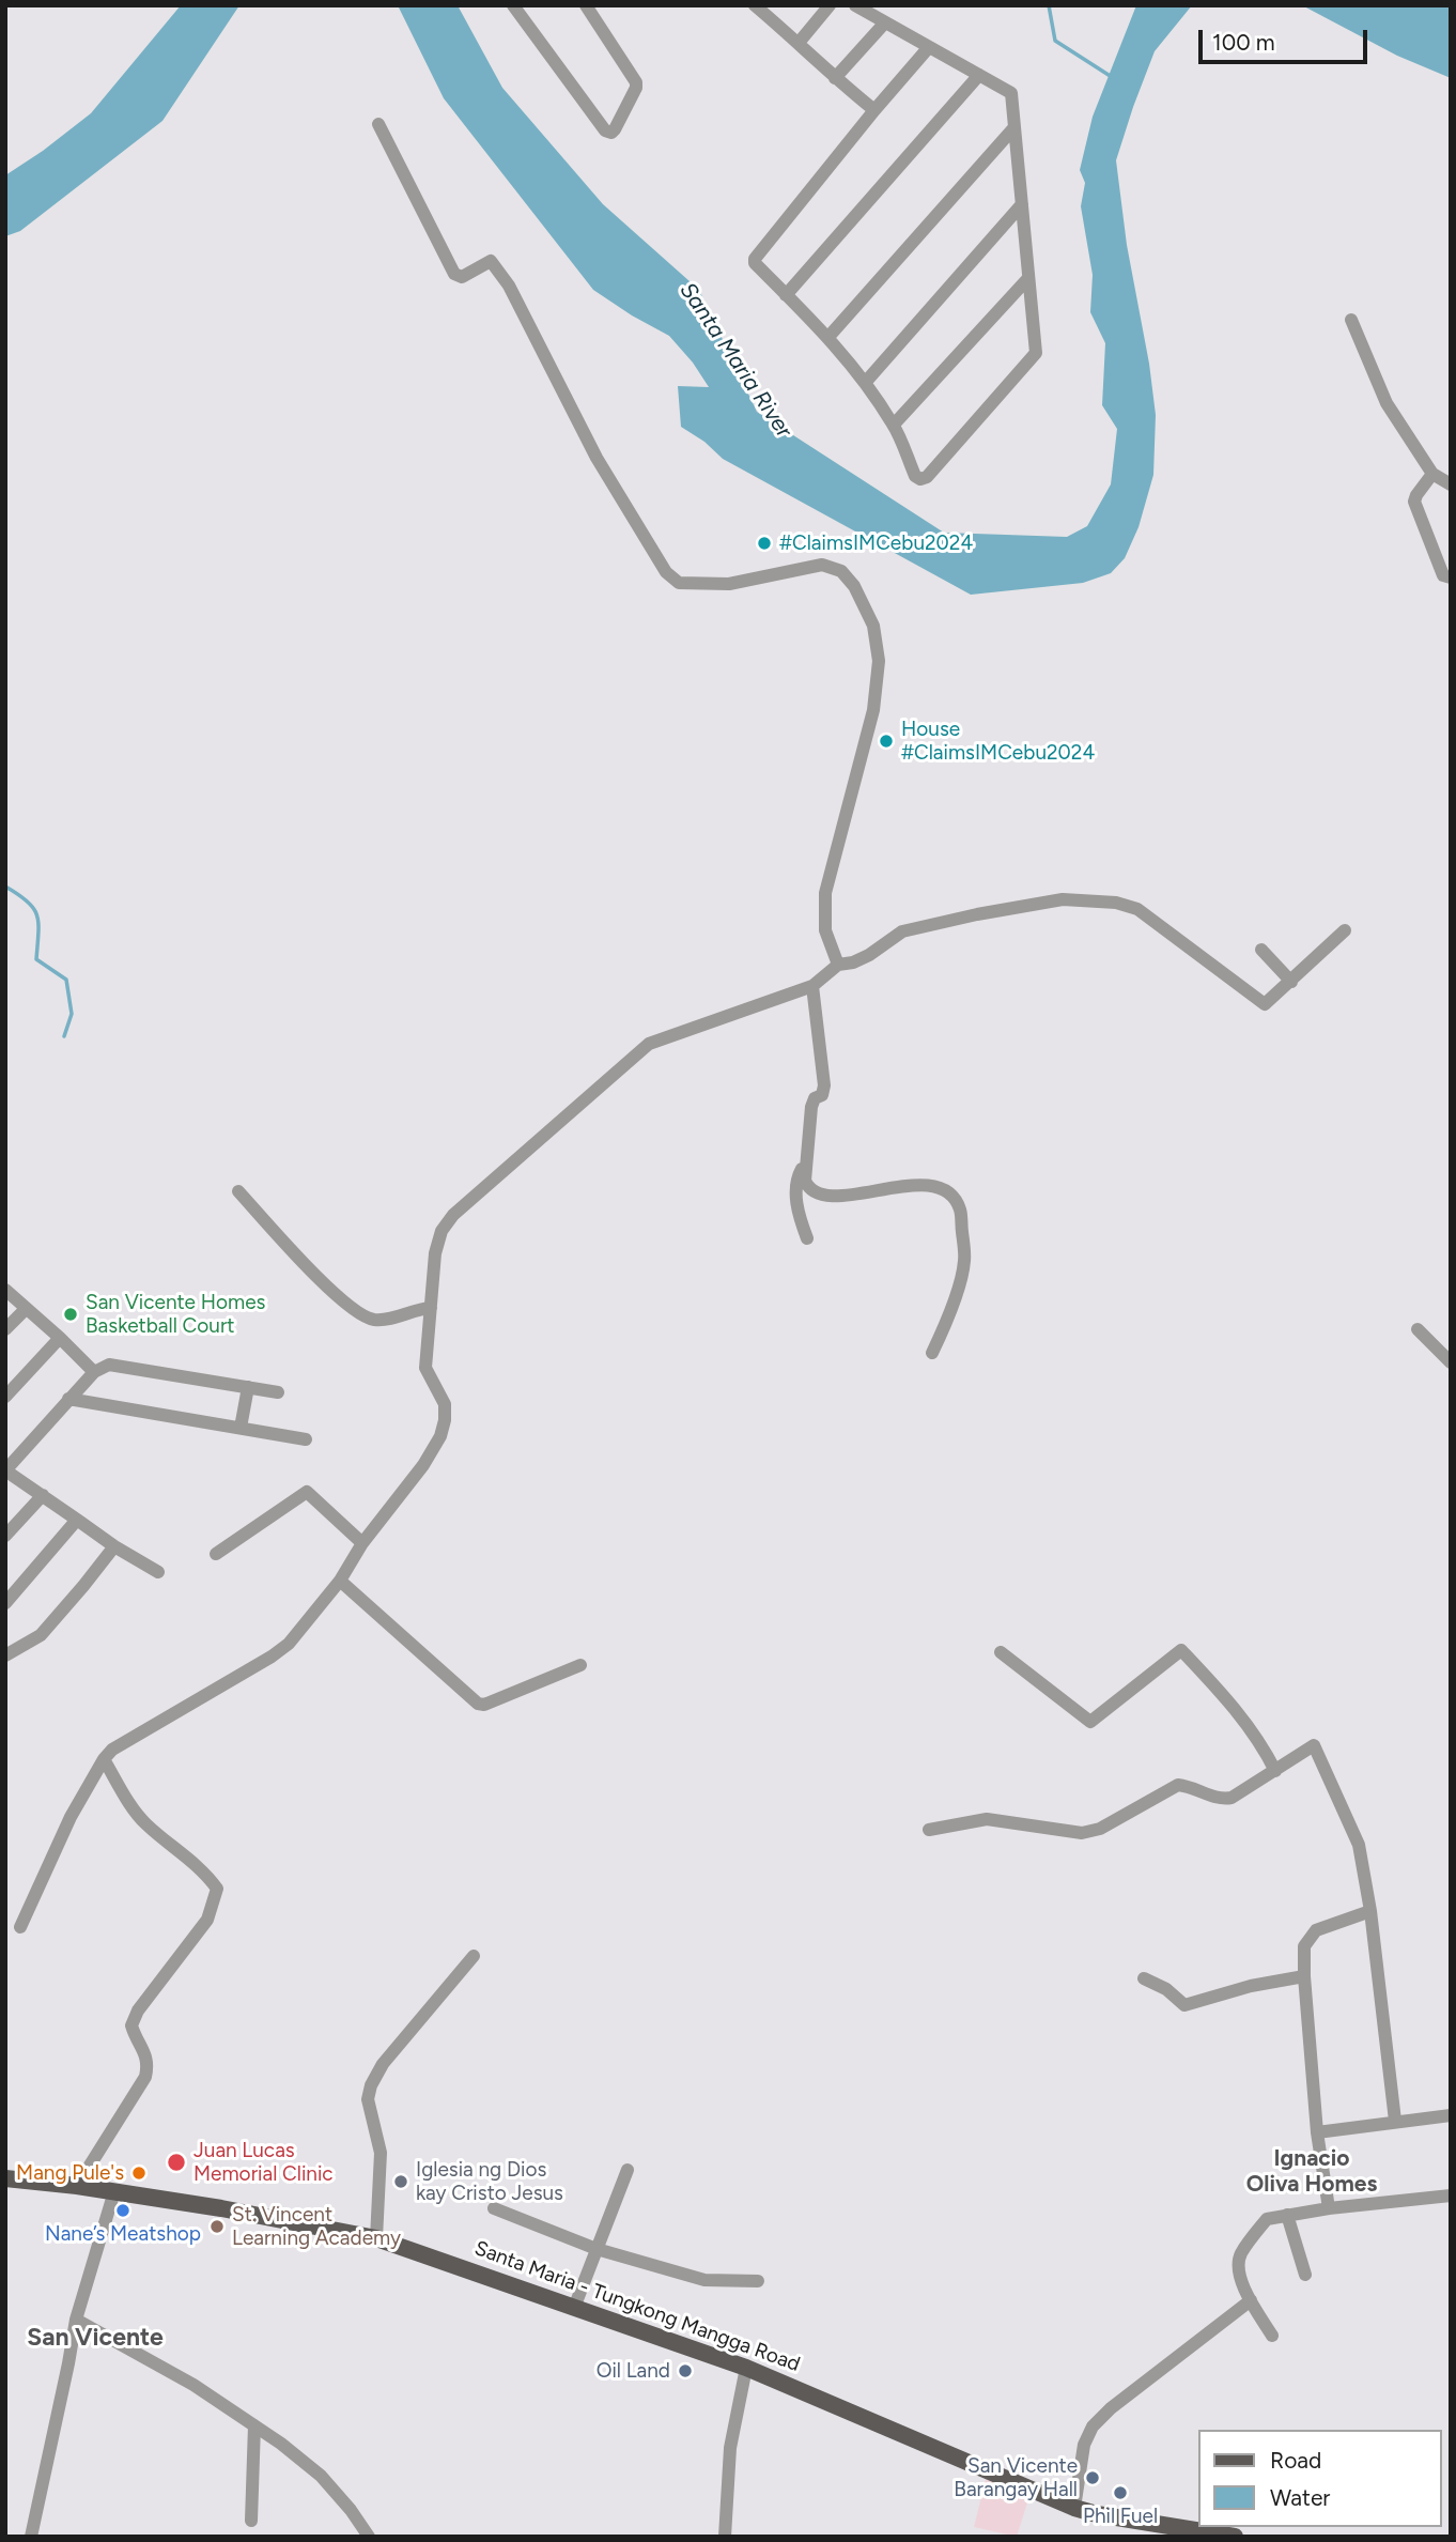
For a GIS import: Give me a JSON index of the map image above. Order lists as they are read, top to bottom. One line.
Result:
{"streets":{"main road":["Santa Maria - Tungkong Mangga Road"]},"districts":["Ignacio Oliva Homes","San Vicente"],"water":["Santa Maria River"],"places":["#ClaimsIMCebu2024","House #ClaimsIMCebu2024","San Vicente Homes Basketball Court","Juan Lucas Memorial Clinic","Mang Pule's","Iglesia ng Dios kay Cristo Jesus","Nane’s Meatshop","St. Vincent Learning Academy","Oil Land","San Vicente Barangay Hall","Phil Fuel"],"legend":["Road","Water"],"scale_bar":"100 m"}
